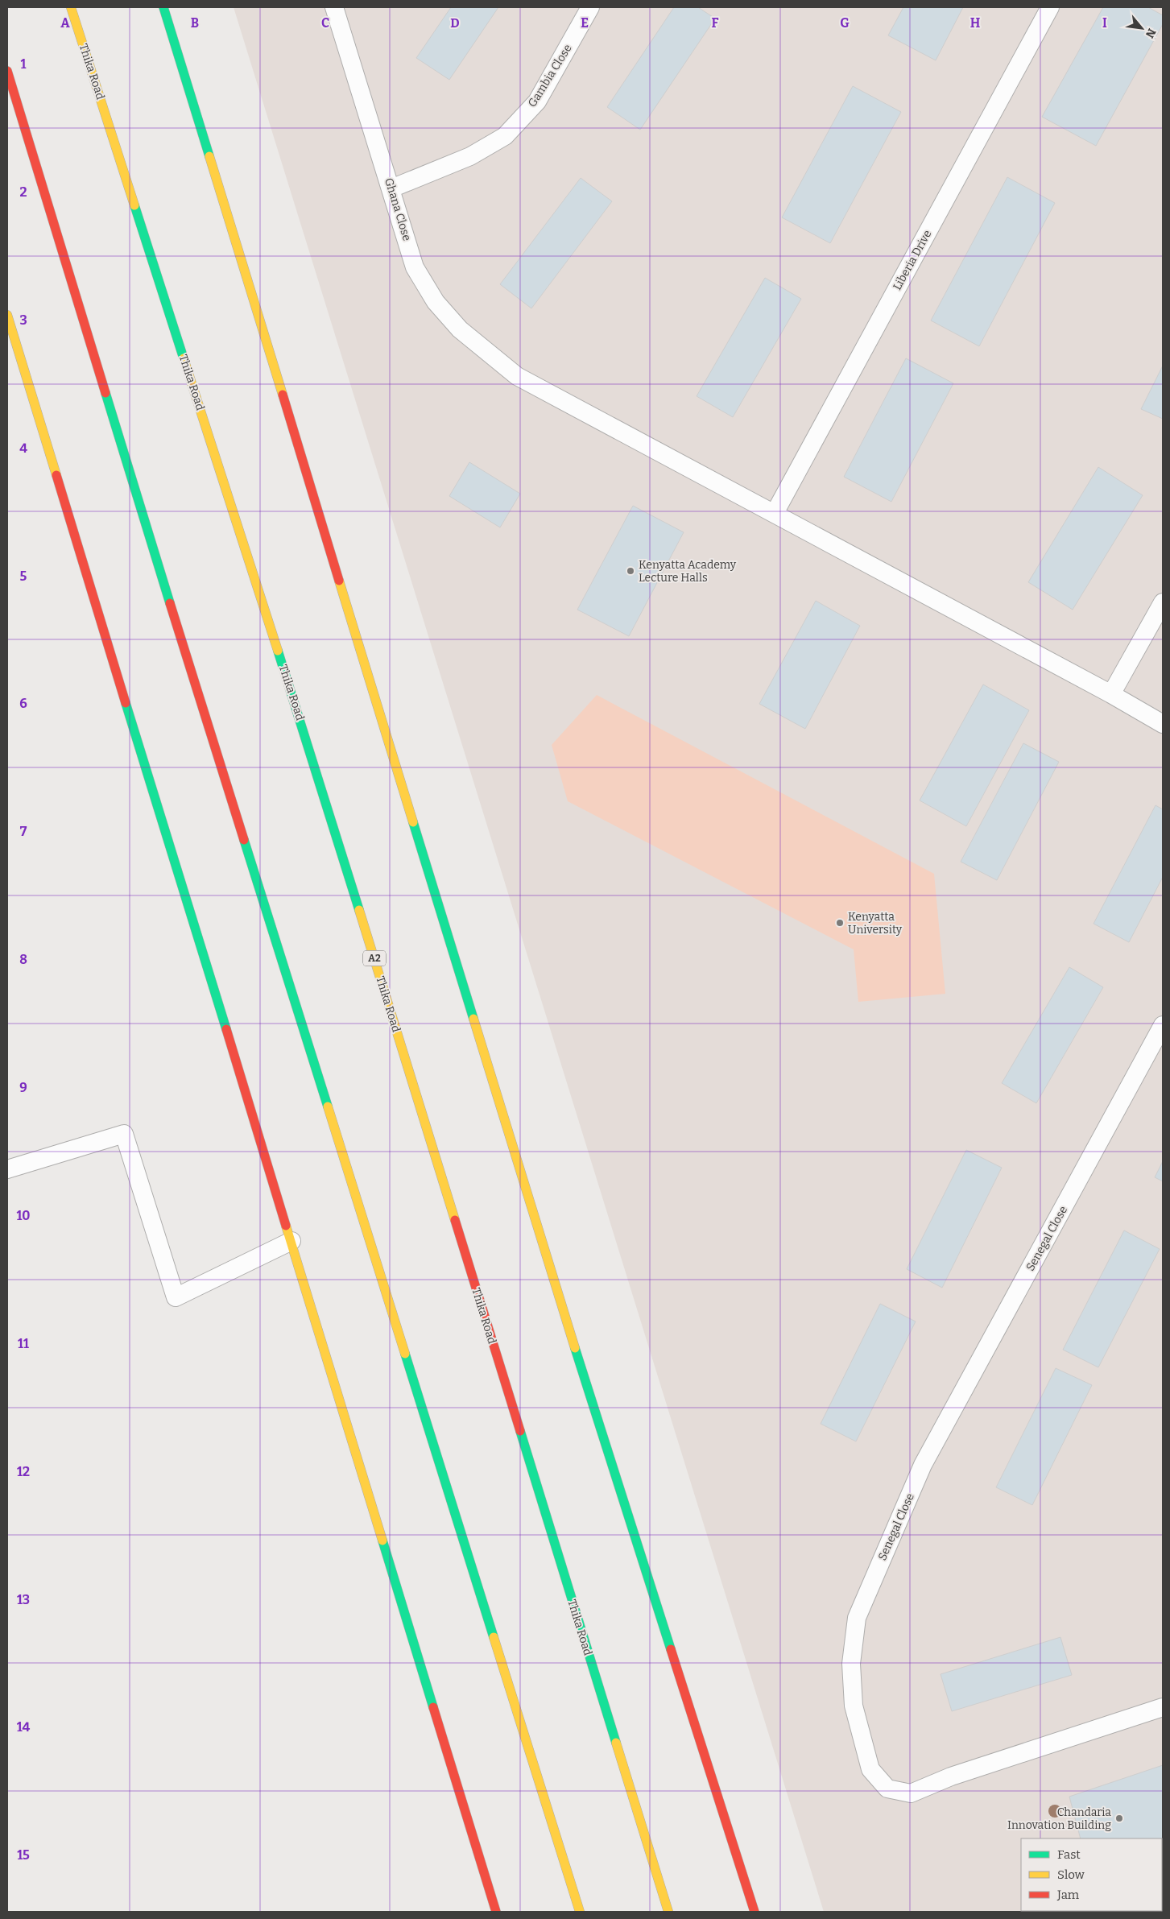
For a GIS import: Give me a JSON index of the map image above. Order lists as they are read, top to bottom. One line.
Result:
{"streets":{"main road":["Thika Road","A2"],"lane":["Gambia Close","Ghana Close","Liberia Drive","Senegal Close"]},"crossings":[["Gambia Close","Ghana Close"],["Ghana Close","Liberia Drive"]],"places":["Kenyatta Academy Lecture Halls","Kenyatta University","Chandaria Innovation Building"],"legend":["Fast","Slow","Jam"],"north":"bottom right","grid":{"columns":["A","B","C","D","E","F","G","H","I"],"rows":["1","2","3","4","5","6","7","8","9","10","11","12","13","14","15"]}}
